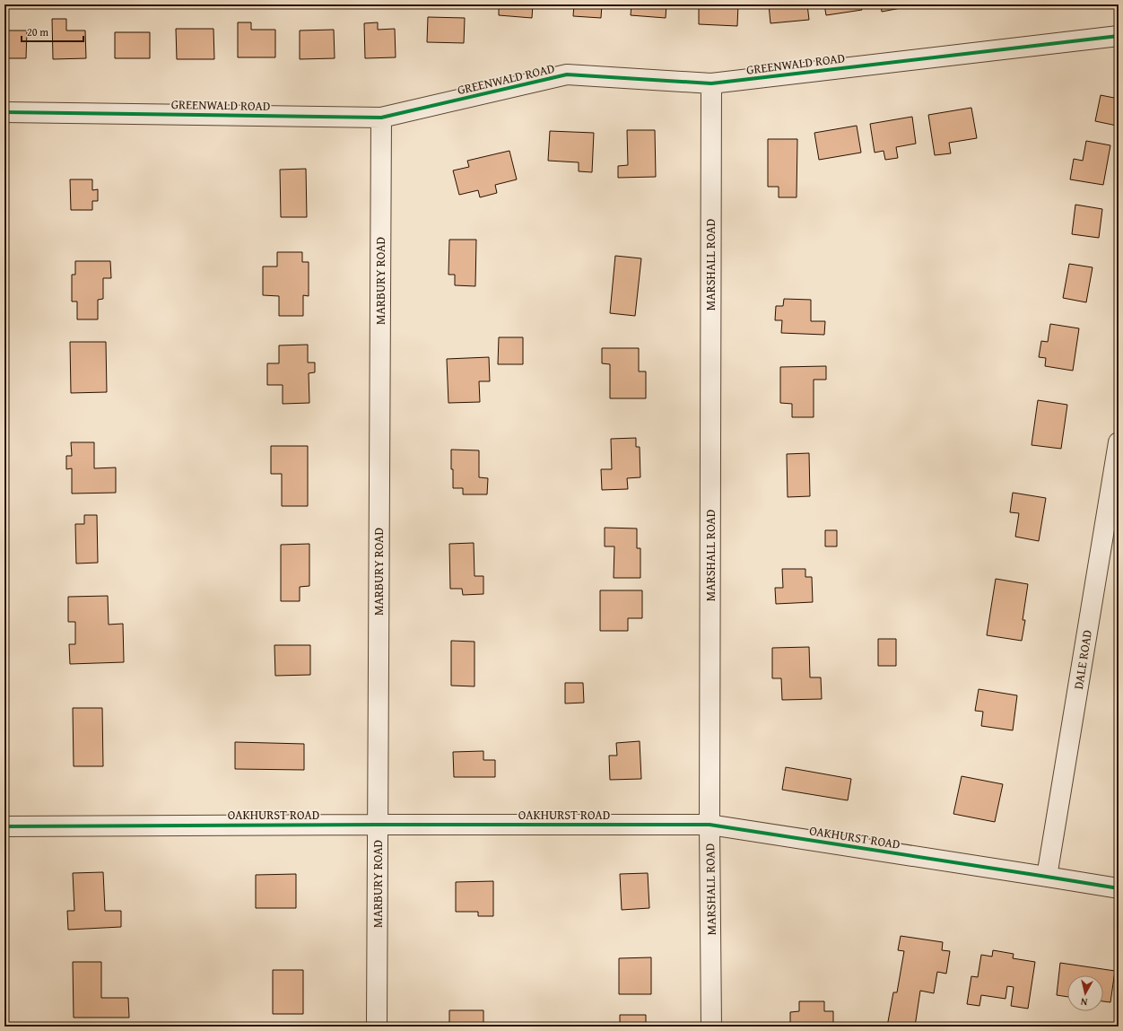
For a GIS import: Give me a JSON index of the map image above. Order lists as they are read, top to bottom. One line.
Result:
{"streets":{"street":["GREENWALD ROAD","MARSHALL ROAD","MARBURY ROAD","DALE ROAD","OAKHURST ROAD"]},"crossings":[["GREENWALD ROAD","MARSHALL ROAD"],["GREENWALD ROAD","MARBURY ROAD"],["MARSHALL ROAD","OAKHURST ROAD"],["MARBURY ROAD","OAKHURST ROAD"],["DALE ROAD","OAKHURST ROAD"]],"scale_bar":"20 m","north":"bottom"}
